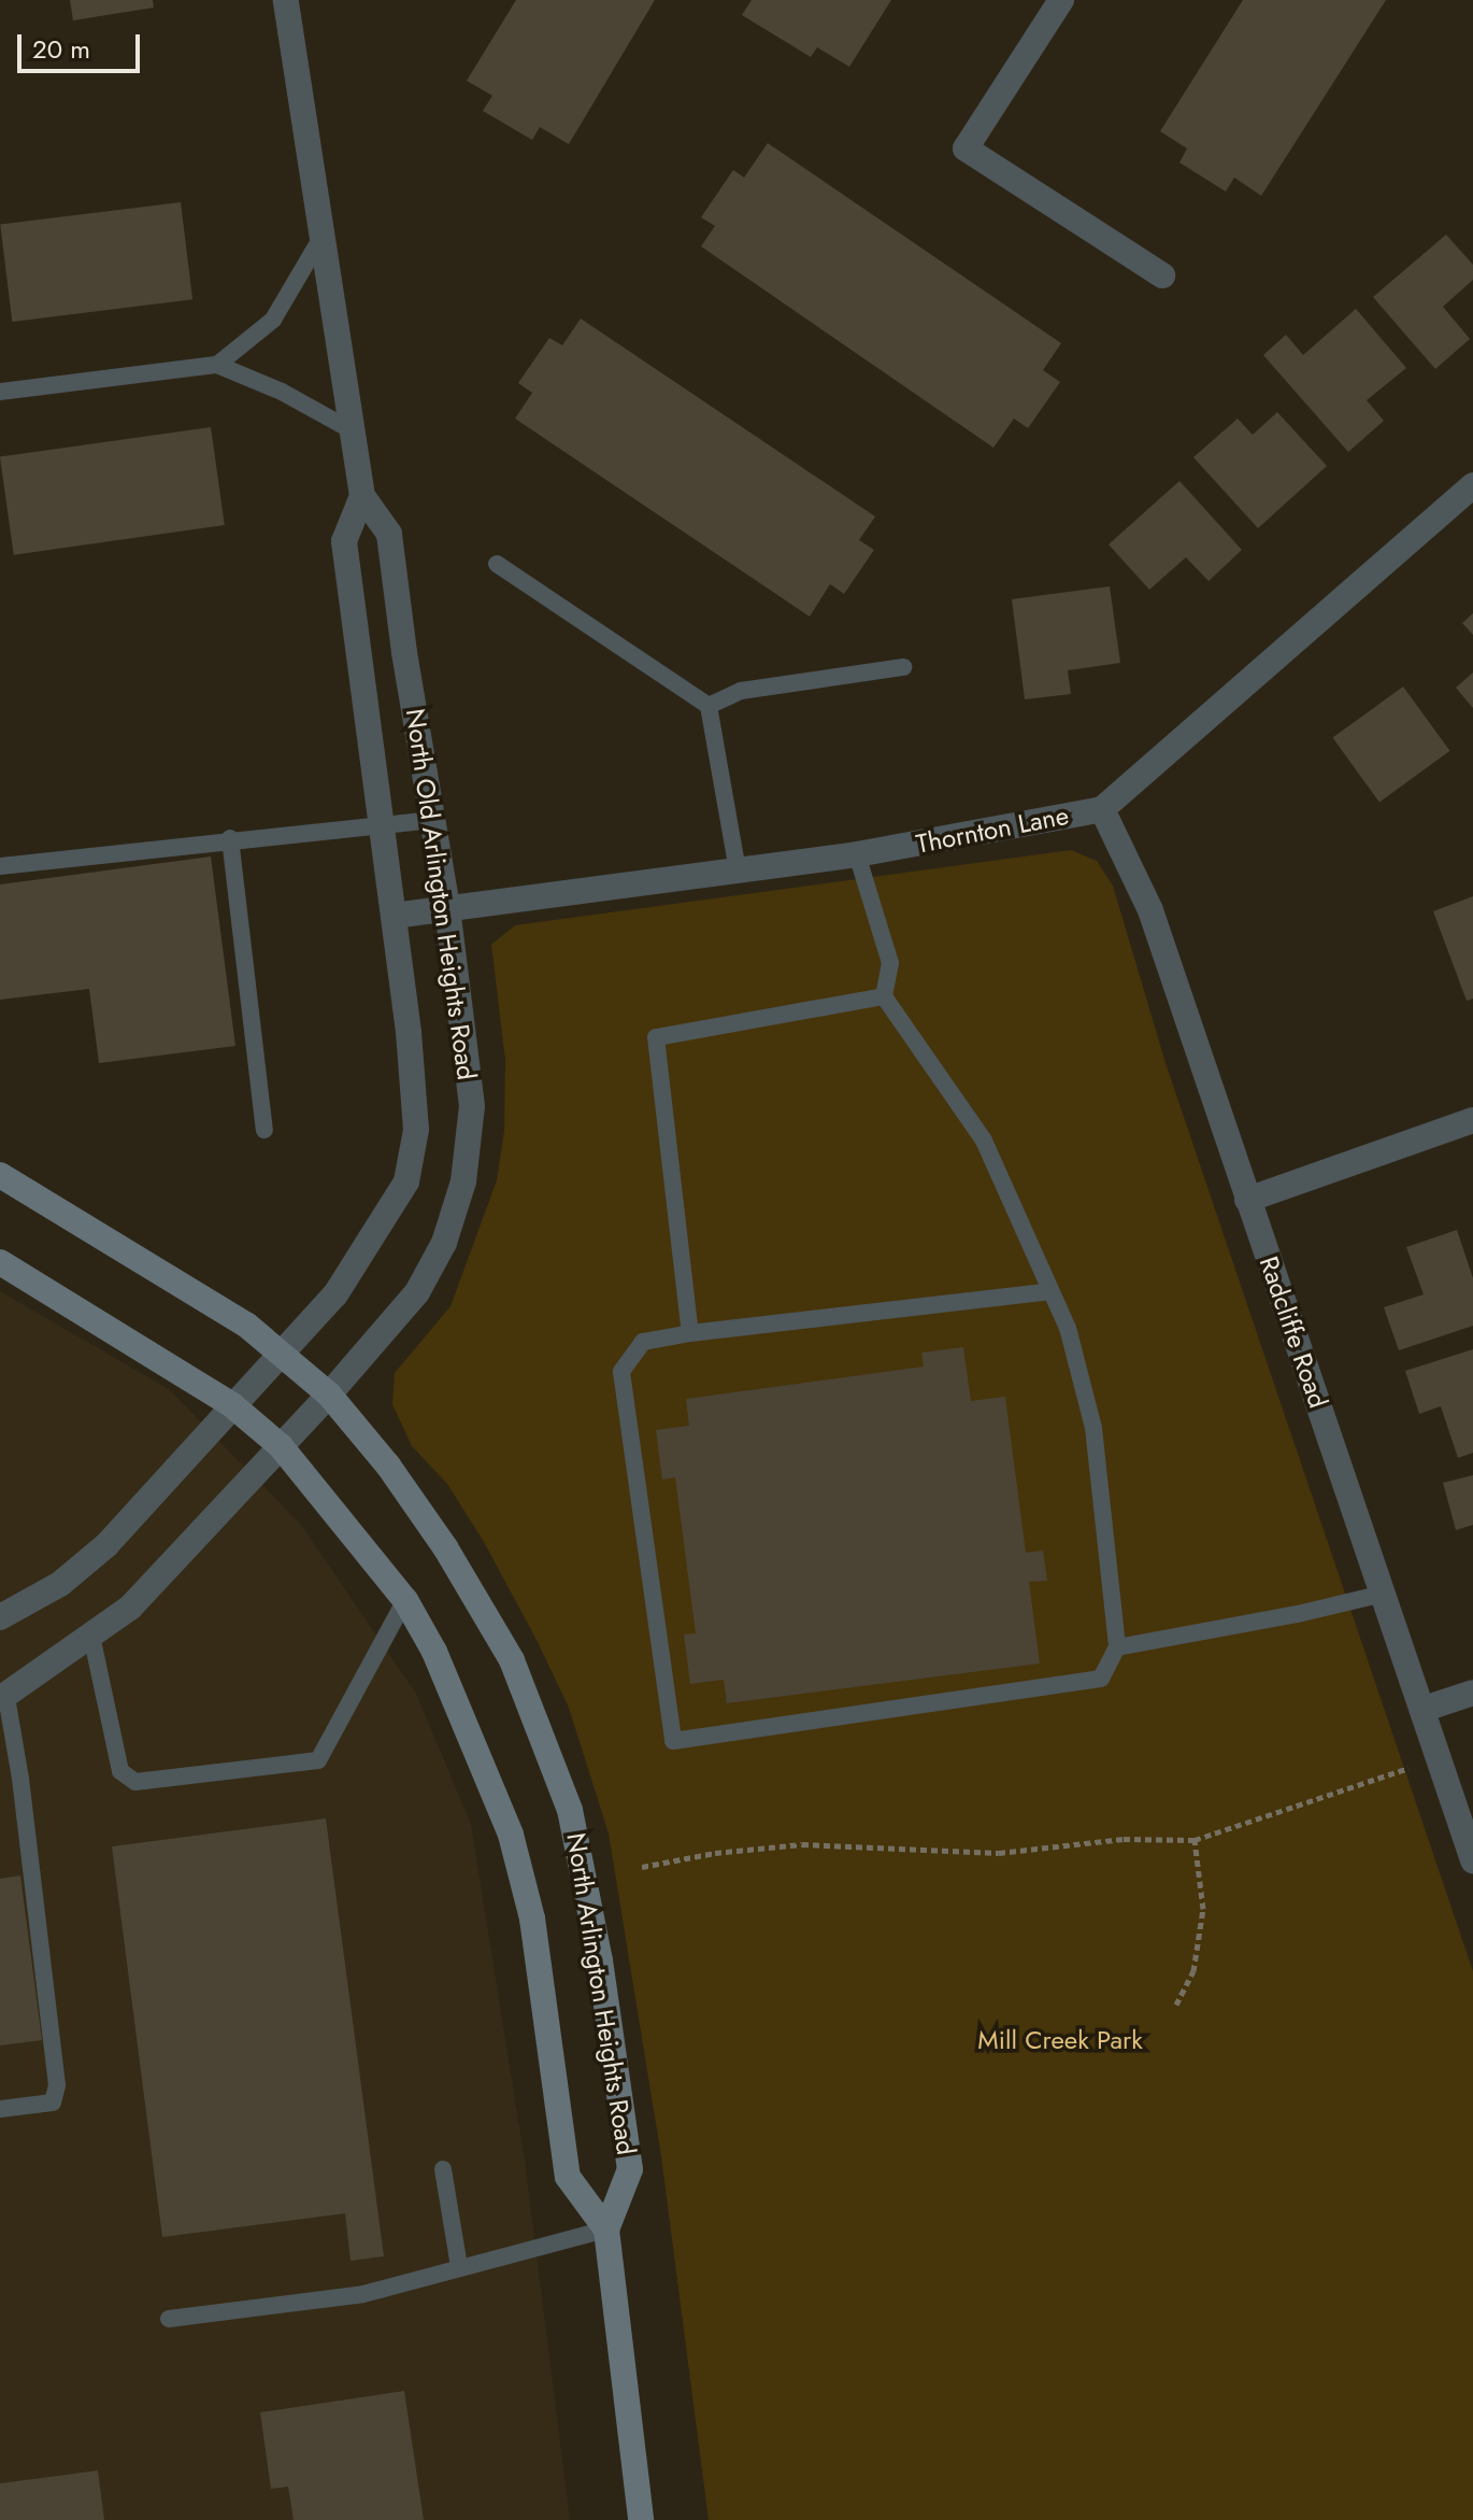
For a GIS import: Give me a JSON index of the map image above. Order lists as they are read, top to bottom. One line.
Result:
{"streets":{"main road":["North Arlington Heights Road"],"street":["Thornton Lane","North Old Arlington Heights Road","Radcliffe Road"]},"crossings":[["Thornton Lane","North Old Arlington Heights Road"],["Thornton Lane","Radcliffe Road"],["North Old Arlington Heights Road","North Arlington Heights Road"]],"parks":["Mill Creek Park"],"scale_bar":"20 m"}
